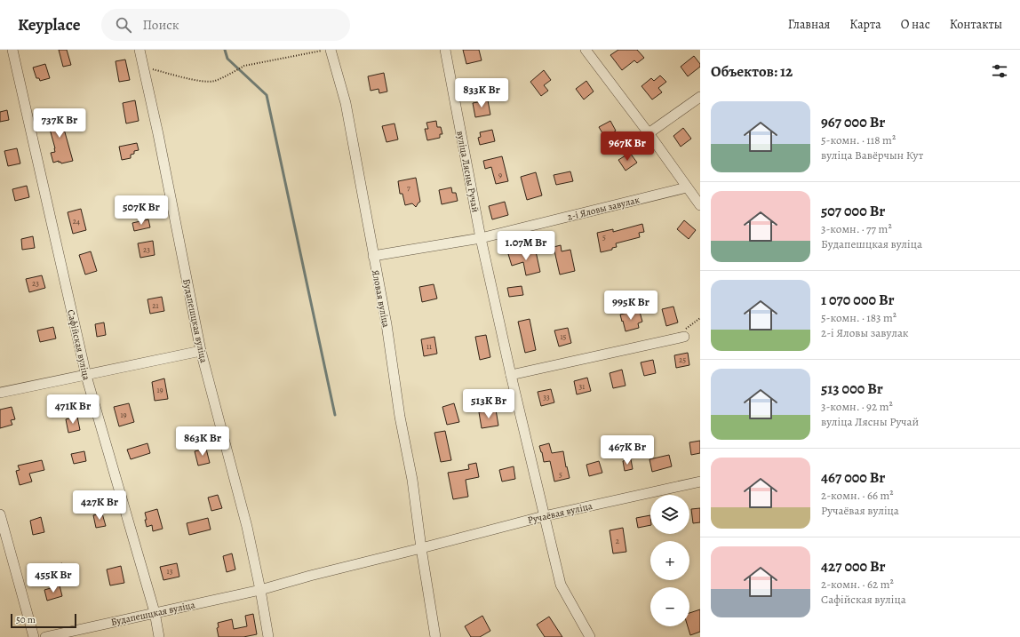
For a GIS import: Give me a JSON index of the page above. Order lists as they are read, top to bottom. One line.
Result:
{"streets":{"street":["вуліца Лясны Ручай","2-і Яловы завулак","Яловая вуліца","Будапешцкая вуліца","Сафійская вуліца","Ручаёвая вуліца"]},"crossings":[["вуліца Лясны Ручай","2-і Яловы завулак"],["вуліца Лясны Ручай","Ручаёвая вуліца"],["2-і Яловы завулак","Яловая вуліца"],["Яловая вуліца","Ручаёвая вуліца"],["Будапешцкая вуліца","Сафійская вуліца"],["Будапешцкая вуліца","Ручаёвая вуліца"]],"house_numbers":["9","7","24","5","23","23","21","15","11","25","31","19","33","19","5","2","13"],"scale_bar":"50 m","page":{"header":"Keyplace","search":"Поиск","nav":["Главная","Карта","О нас","Контакты"],"heading":"Объектов: 12","price":["833K Br","737K Br","967K Br","507K Br","1.07M Br","995K Br","513K Br","471K Br","863K Br","467K Br","427K Br","455K Br"],"list":[{"name":"967 000 Br","note":"5-комн. · 118 m² · вуліца Вавёрчын Кут"},{"name":"507 000 Br","note":"3-комн. · 77 m² · Будапешцкая вуліца"},{"name":"1 070 000 Br","note":"5-комн. · 183 m² · 2-і Яловы завулак"},{"name":"513 000 Br","note":"3-комн. · 92 m² · вуліца Лясны Ручай"},{"name":"467 000 Br","note":"2-комн. · 66 m² · Ручаёвая вуліца"},{"name":"427 000 Br","note":"2-комн. · 62 m² · Сафійская вуліца"}],"map_buttons":["+","−"],"scale":"50 m"}}
